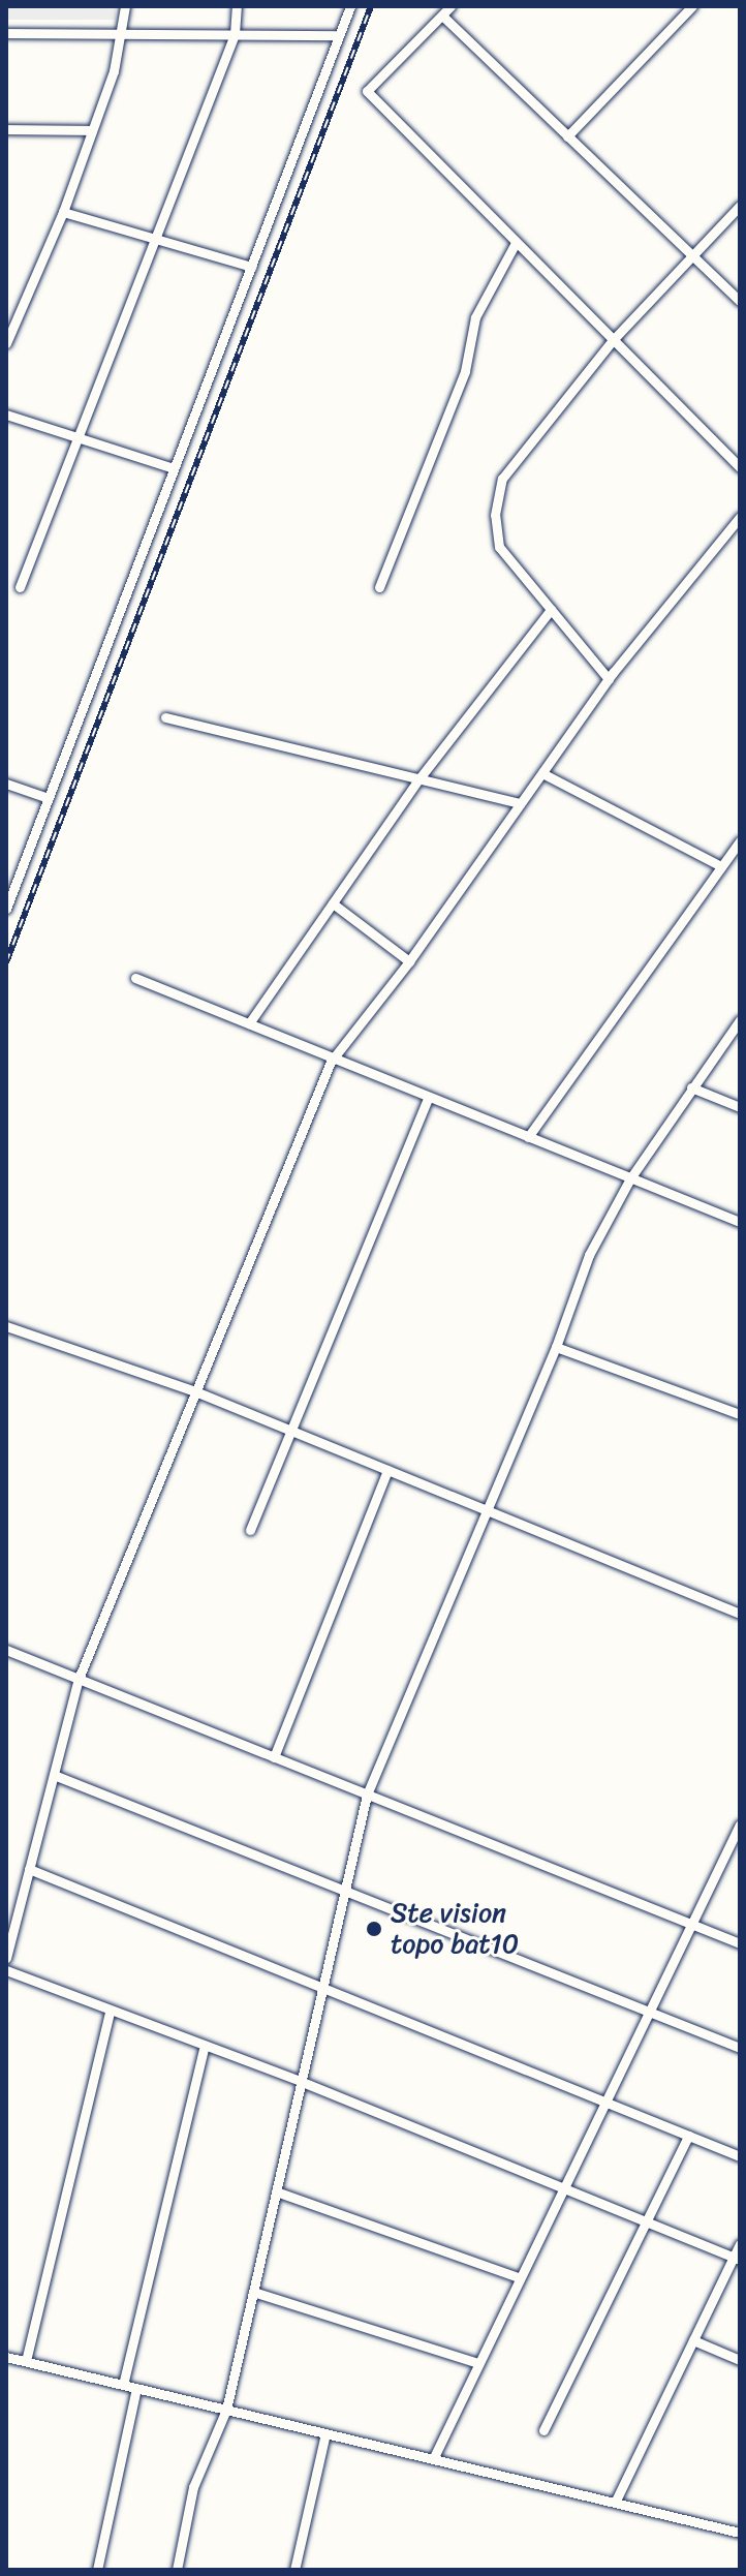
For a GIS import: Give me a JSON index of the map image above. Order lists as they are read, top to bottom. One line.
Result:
{"places":["Ste vision topo bat10"]}
